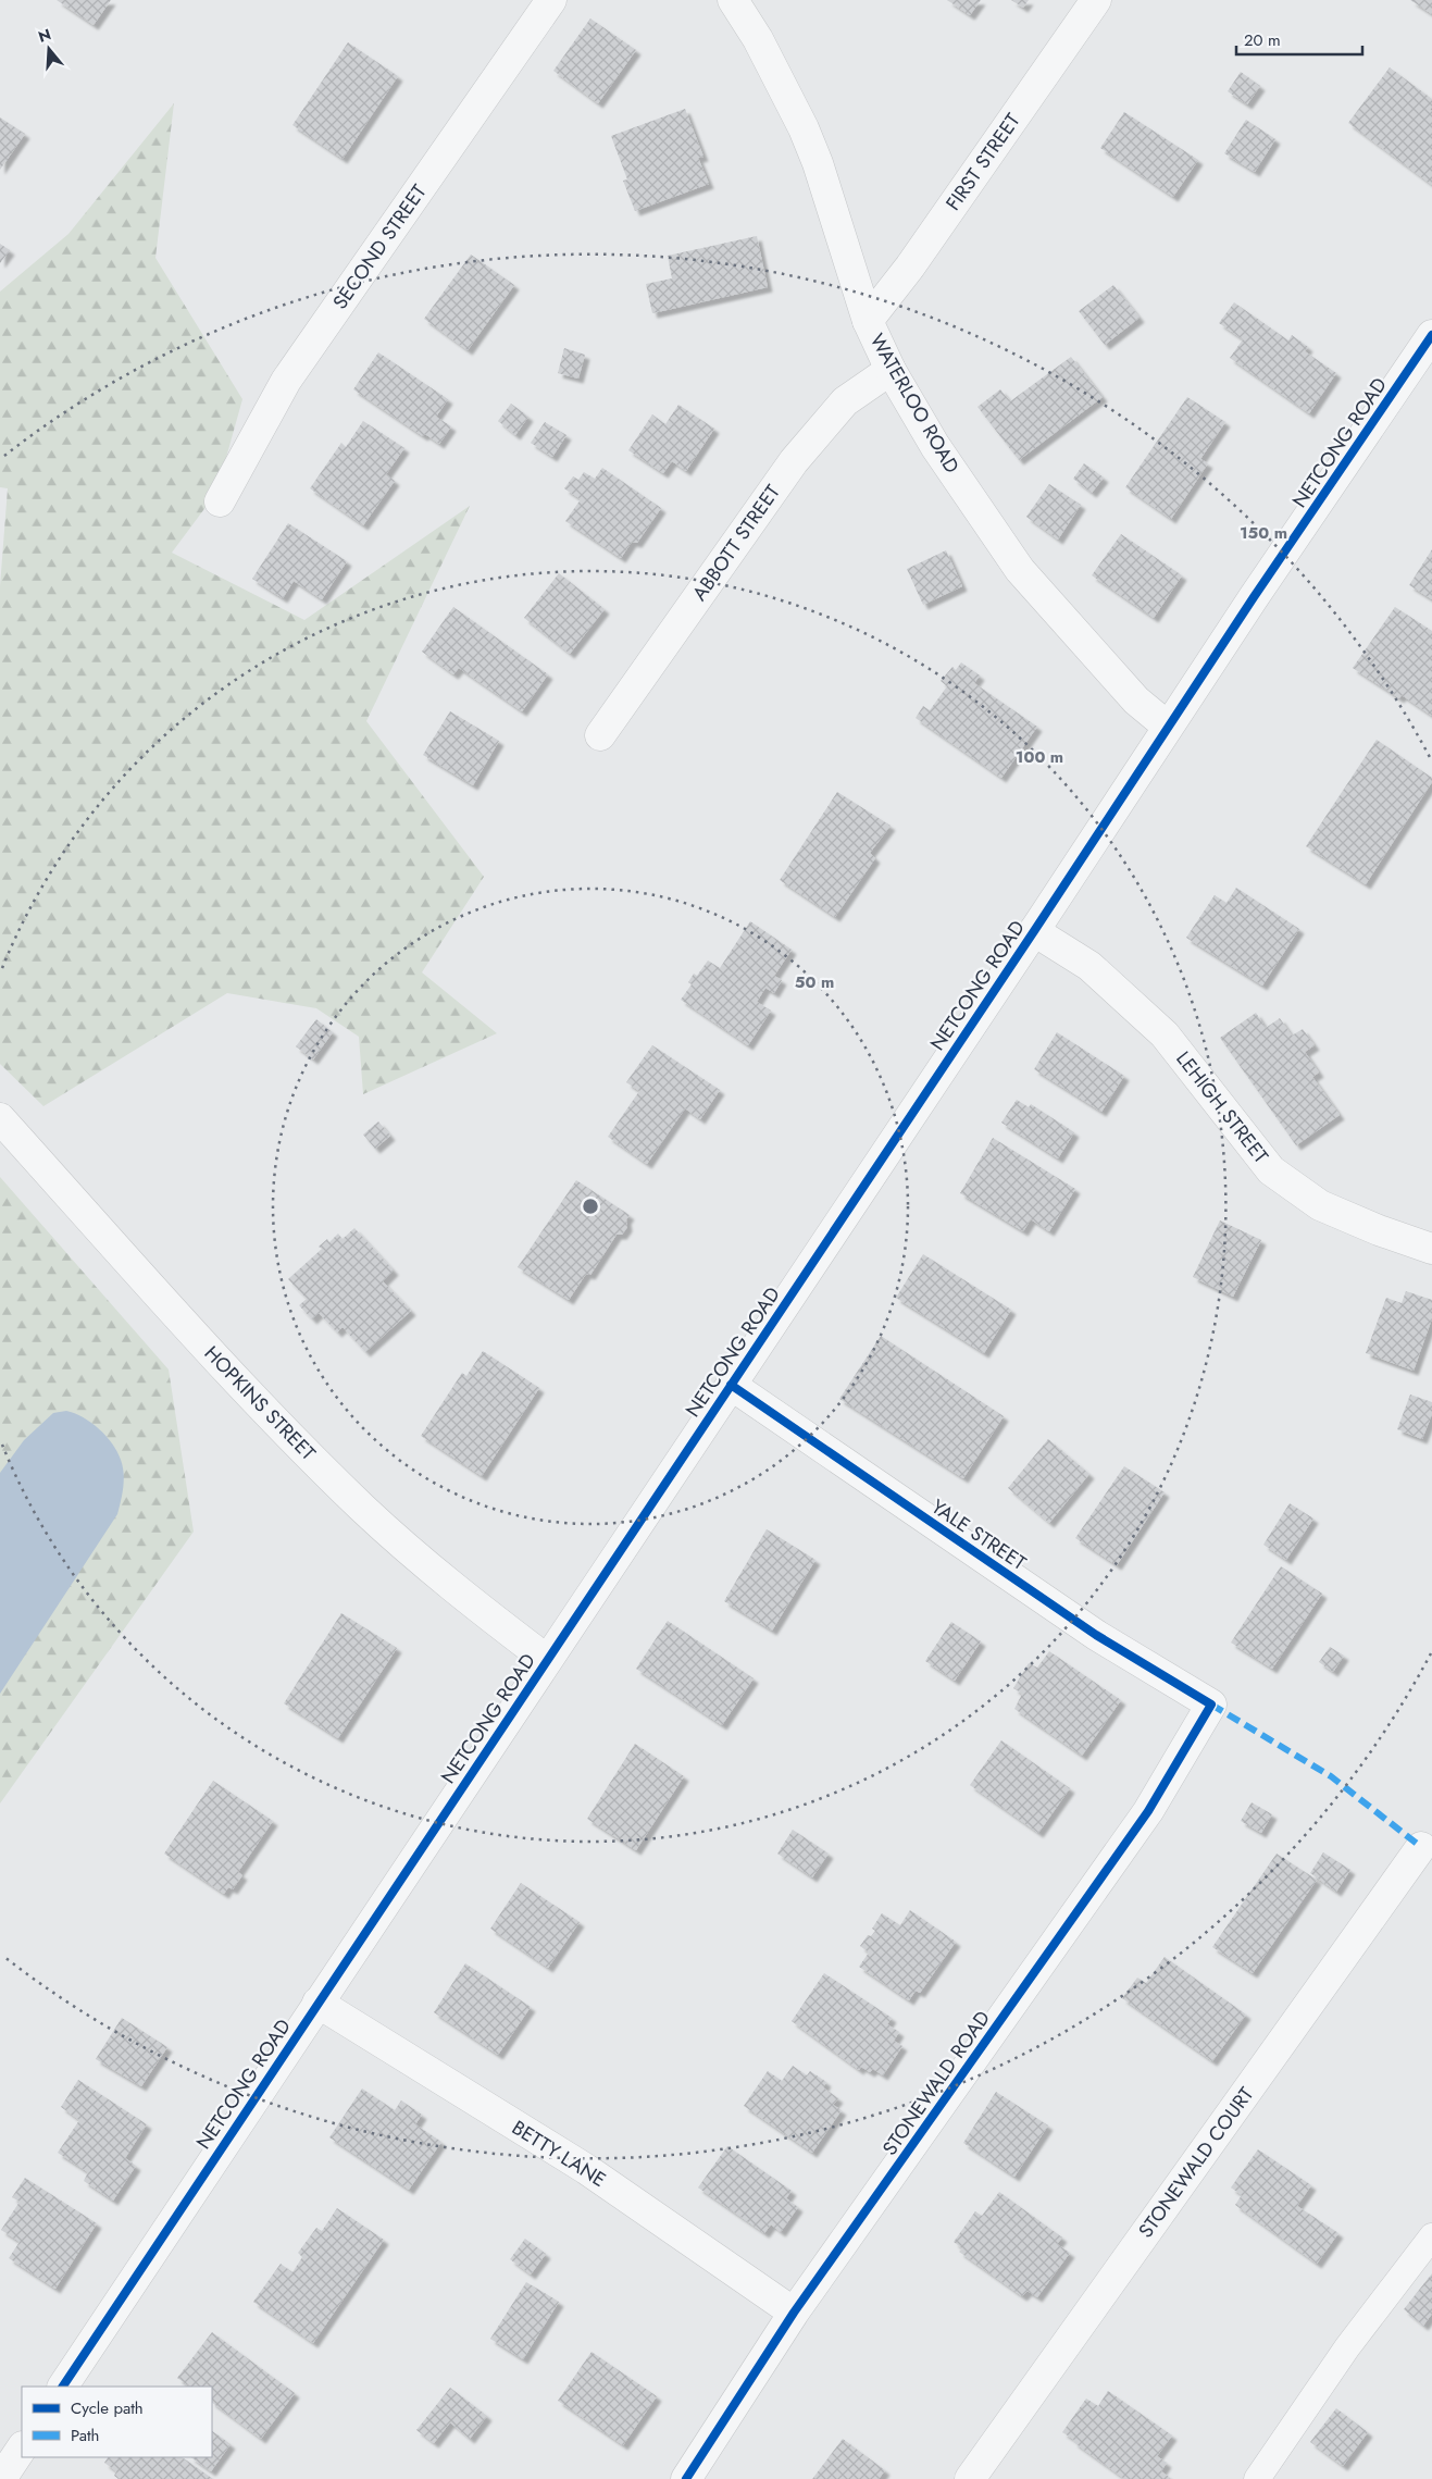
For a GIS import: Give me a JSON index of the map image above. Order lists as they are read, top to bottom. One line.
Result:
{"streets":{"street":["FIRST STREET","SECOND STREET","WATERLOO ROAD","NETCONG ROAD","ABBOTT STREET","LEHIGH STREET","HOPKINS STREET","YALE STREET","STONEWALD ROAD","BETTY LANE","STONEWALD COURT"]},"crossings":[["FIRST STREET","WATERLOO ROAD"],["WATERLOO ROAD","NETCONG ROAD"],["WATERLOO ROAD","ABBOTT STREET"],["NETCONG ROAD","LEHIGH STREET"],["NETCONG ROAD","HOPKINS STREET"],["NETCONG ROAD","YALE STREET"],["NETCONG ROAD","BETTY LANE"],["YALE STREET","STONEWALD ROAD"],["STONEWALD ROAD","BETTY LANE"]],"legend":["Cycle path","Path"],"scale_bar":"20 m","north":"top","rings":["150 m","100 m","50 m"]}
